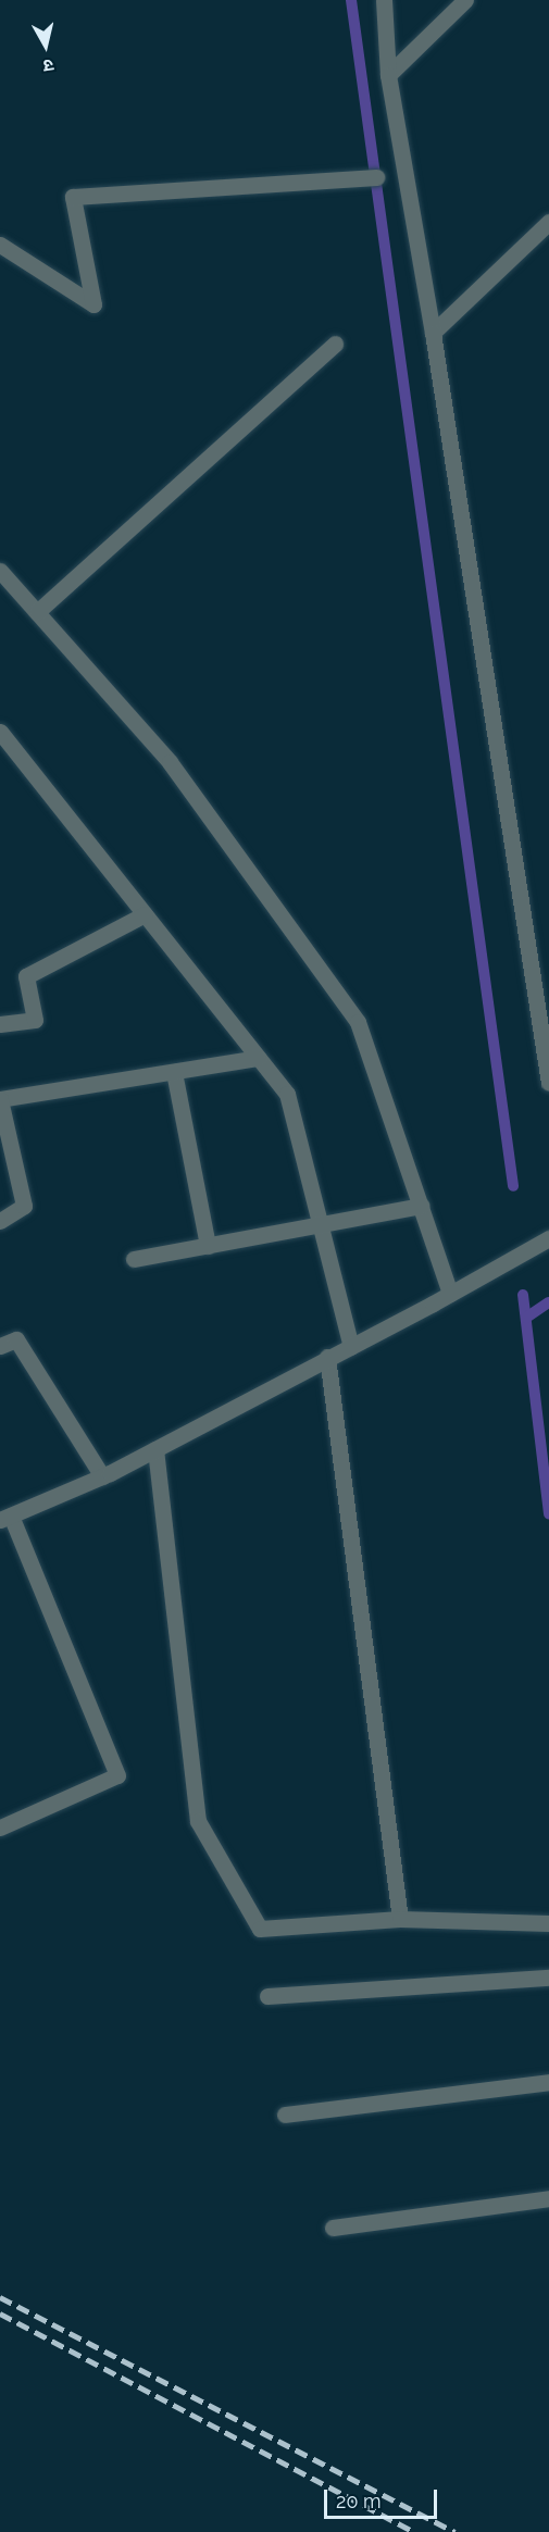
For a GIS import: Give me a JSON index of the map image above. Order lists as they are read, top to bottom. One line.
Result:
{"scale_bar":"20 m","north":"bottom"}
